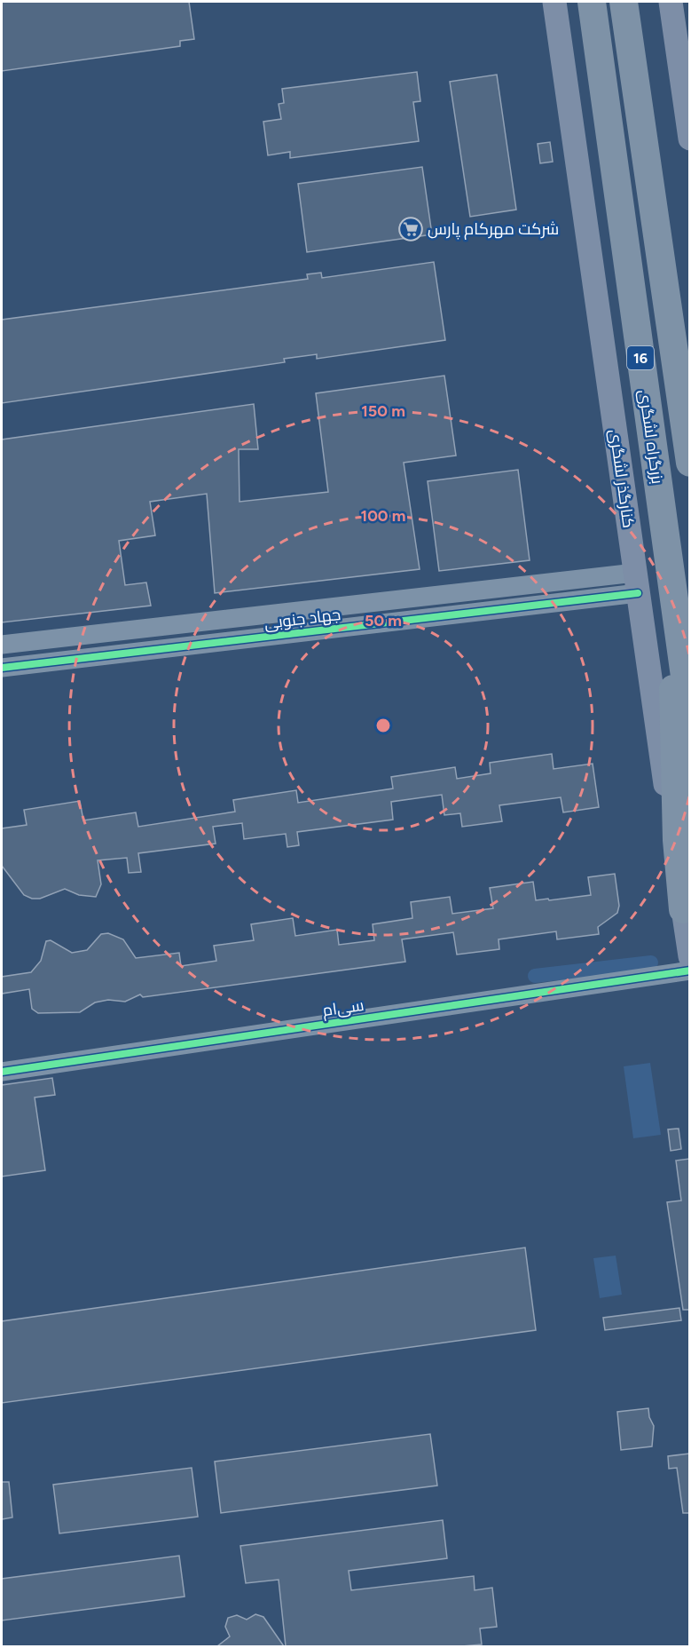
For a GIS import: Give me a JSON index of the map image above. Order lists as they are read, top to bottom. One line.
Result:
{"streets":{"highway":["16","بزرگراه لشگری"],"main road":["کنارگذر لشگری"],"street":["جهاد جنوبی","سی‌ام"]},"crossings":[["کنارگذر لشگری","جهاد جنوبی"]],"places":{"supermarket":["شرکت مهرکام پارس"]},"rings":["150 m","100 m","50 m"]}
